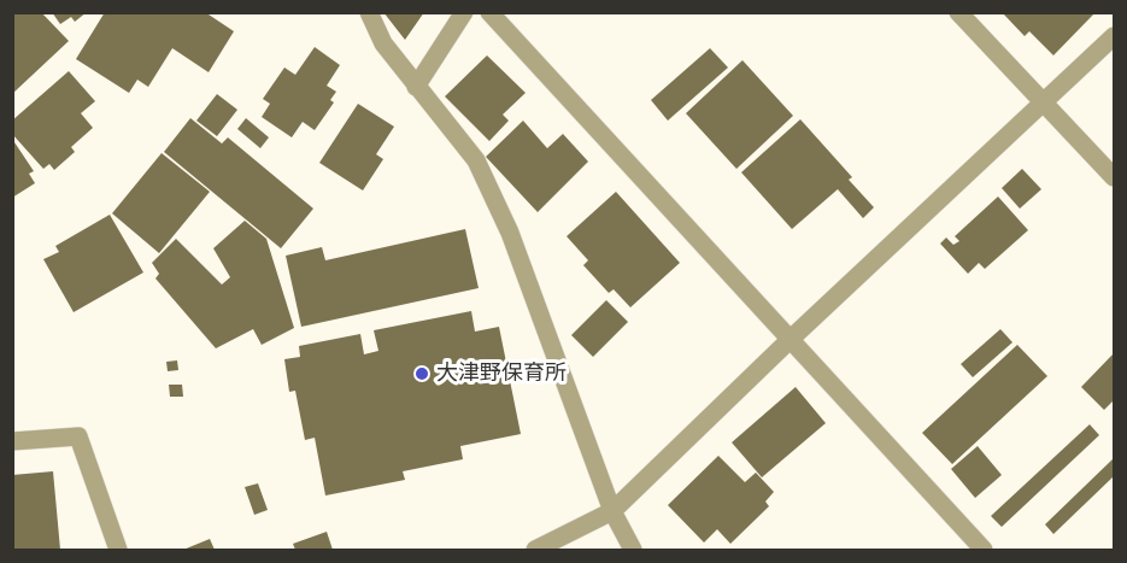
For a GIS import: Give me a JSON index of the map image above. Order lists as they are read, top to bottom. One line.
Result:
{"places":["大津野保育所"]}
